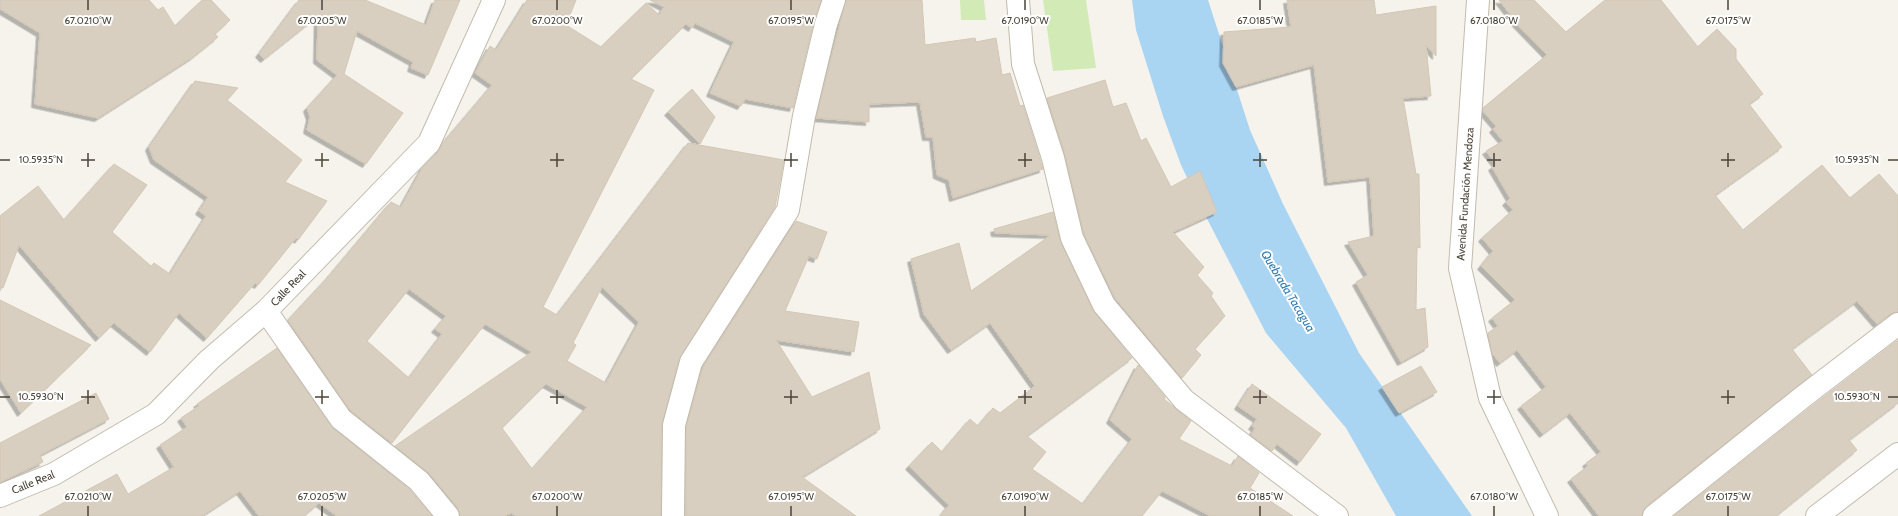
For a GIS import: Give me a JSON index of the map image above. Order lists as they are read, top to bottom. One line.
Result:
{"streets":{"street":["Avenida Fundación Mendoza","Calle Real"]},"water":["Quebrada Tacagua"],"coordinates":["67.0210°W","67.0205°W","67.0200°W","67.0195°W","67.0190°W","67.0185°W","67.0180°W","67.0175°W","10.5935°N","10.5930°N"]}
